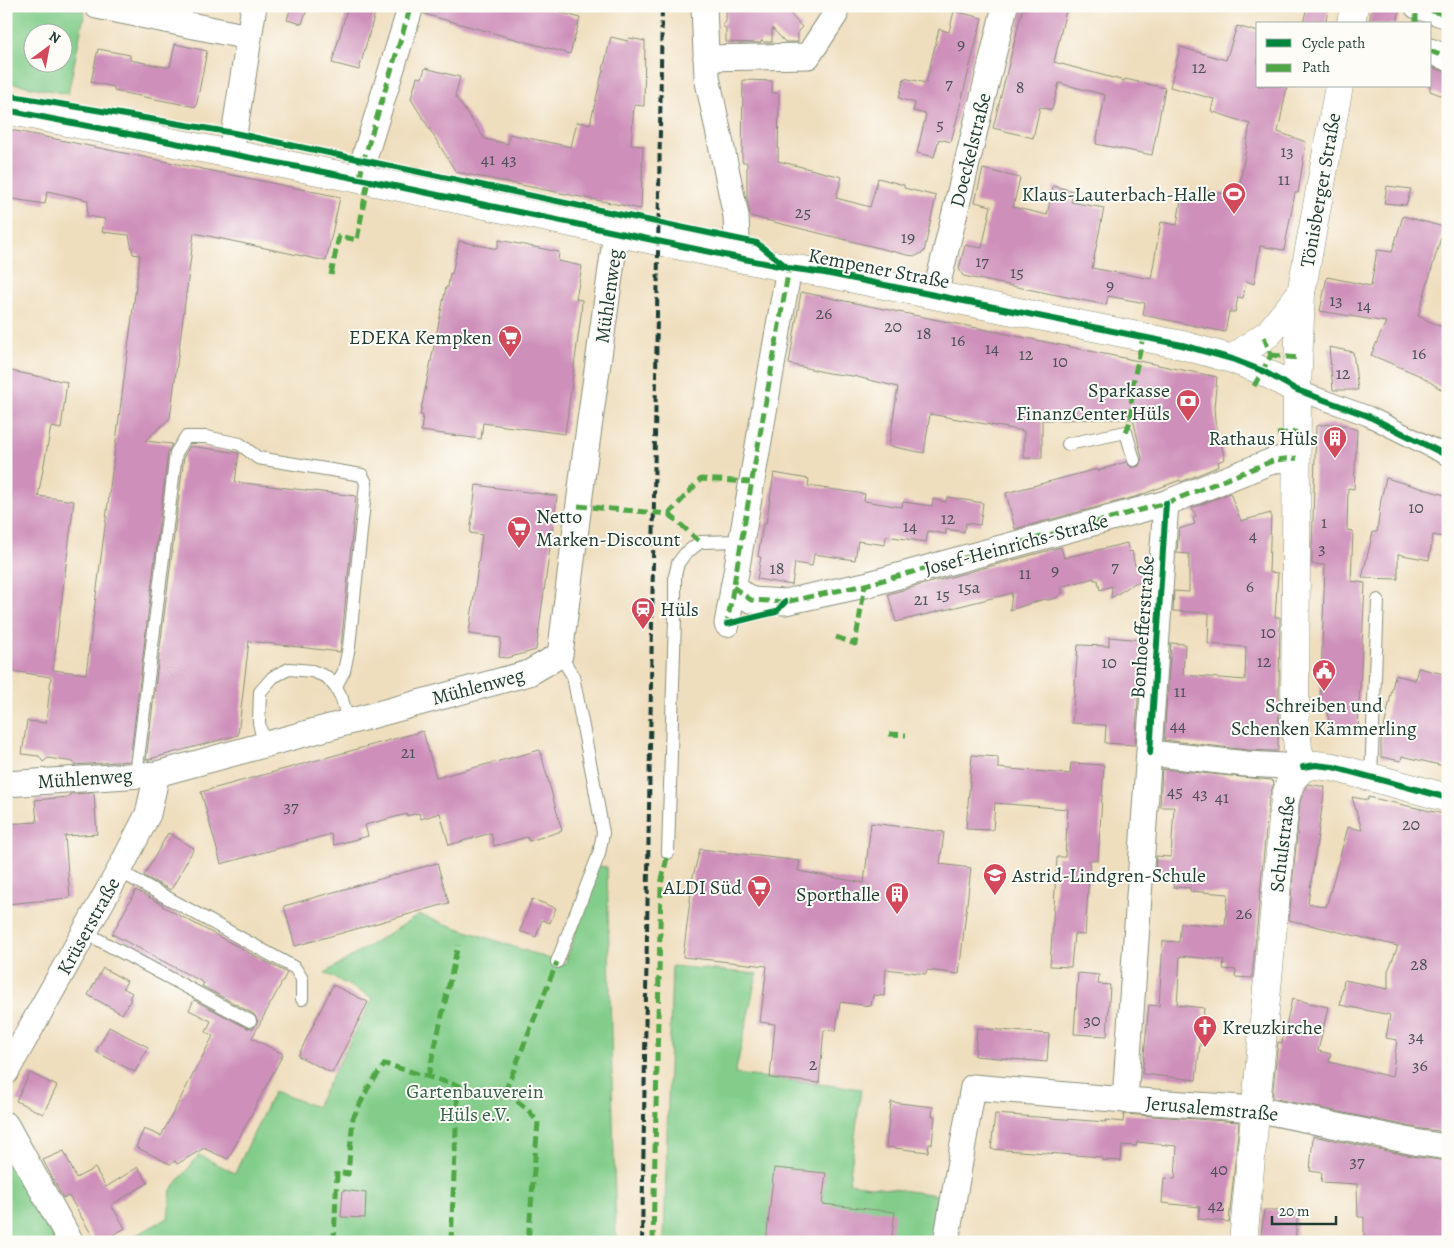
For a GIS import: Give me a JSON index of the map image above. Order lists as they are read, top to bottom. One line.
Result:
{"streets":{"street":["Doeckelstraße","Tönisberger Straße","Kempener Straße","Mühlenweg","Josef-Heinrichs-Straße","Bonhoefferstraße","Schulstraße","Krüserstraße","Jerusalemstraße"]},"crossings":[["Doeckelstraße","Kempener Straße"],["Tönisberger Straße","Kempener Straße"],["Kempener Straße","Mühlenweg"],["Mühlenweg","Krüserstraße"],["Josef-Heinrichs-Straße","Bonhoefferstraße"],["Bonhoefferstraße","Jerusalemstraße"],["Schulstraße","Jerusalemstraße"]],"parks":["Gartenbauverein Hüls e.V."],"places":{"sports":["Klaus-Lauterbach-Halle"],"supermarket":["EDEKA Kempken","Netto Marken-Discount","ALDI Süd"],"bank":["Sparkasse FinanzCenter Hüls"],"building":["Rathaus Hüls","Sporthalle"],"station":["Hüls"],"public building":["Schreiben und Schenken Kämmerling"],"school or university":["Astrid-Lindgren-Schule"],"church":["Kreuzkirche"]},"house_numbers":["9","12","7","8","5","13","41","43","11","25","19","17","15","9","13","14","26","20","18","16","14","16","12","10","12","10","12","1","14","4","3","7","18","9","11","6","15a","15","21","10","12","10","11","44","21","45","43","41","37","20","26","28","30","34","2","36","37","40","42"],"legend":["Cycle path","Path"],"scale_bar":"20 m","north":"top right"}
